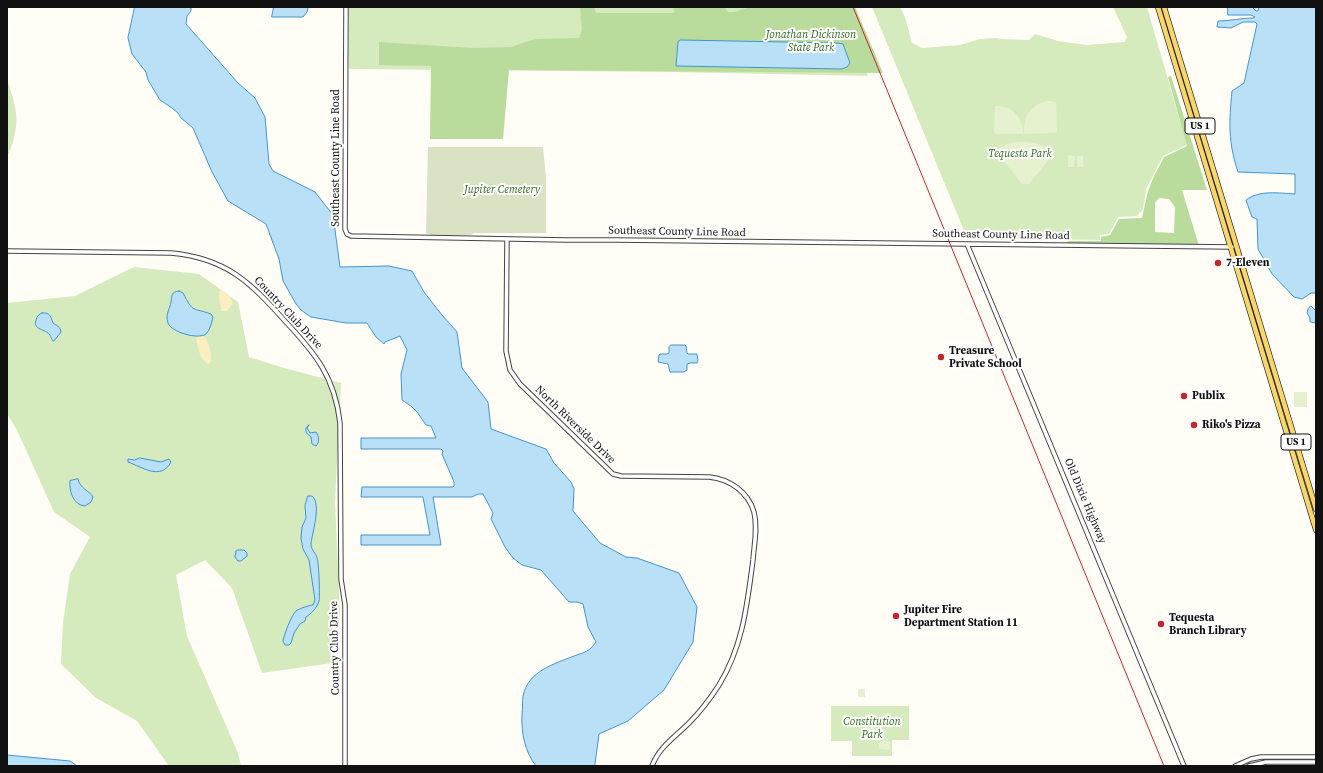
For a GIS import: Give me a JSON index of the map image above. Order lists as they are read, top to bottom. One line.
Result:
{"streets":{"main road":["US 1"],"street":["Southeast County Line Road","Country Club Drive","North Riverside Drive","Old Dixie Highway"]},"crossings":[["US 1","Southeast County Line Road"],["Southeast County Line Road","North Riverside Drive"],["Southeast County Line Road","Old Dixie Highway"]],"parks":["Jonathan Dickinson State Park","Tequesta Park","Jupiter Cemetery","Constitution Park"],"places":["7-Eleven","Treasure Private School","Publix","Riko's Pizza","Jupiter Fire Department Station 11","Tequesta Branch Library"]}
